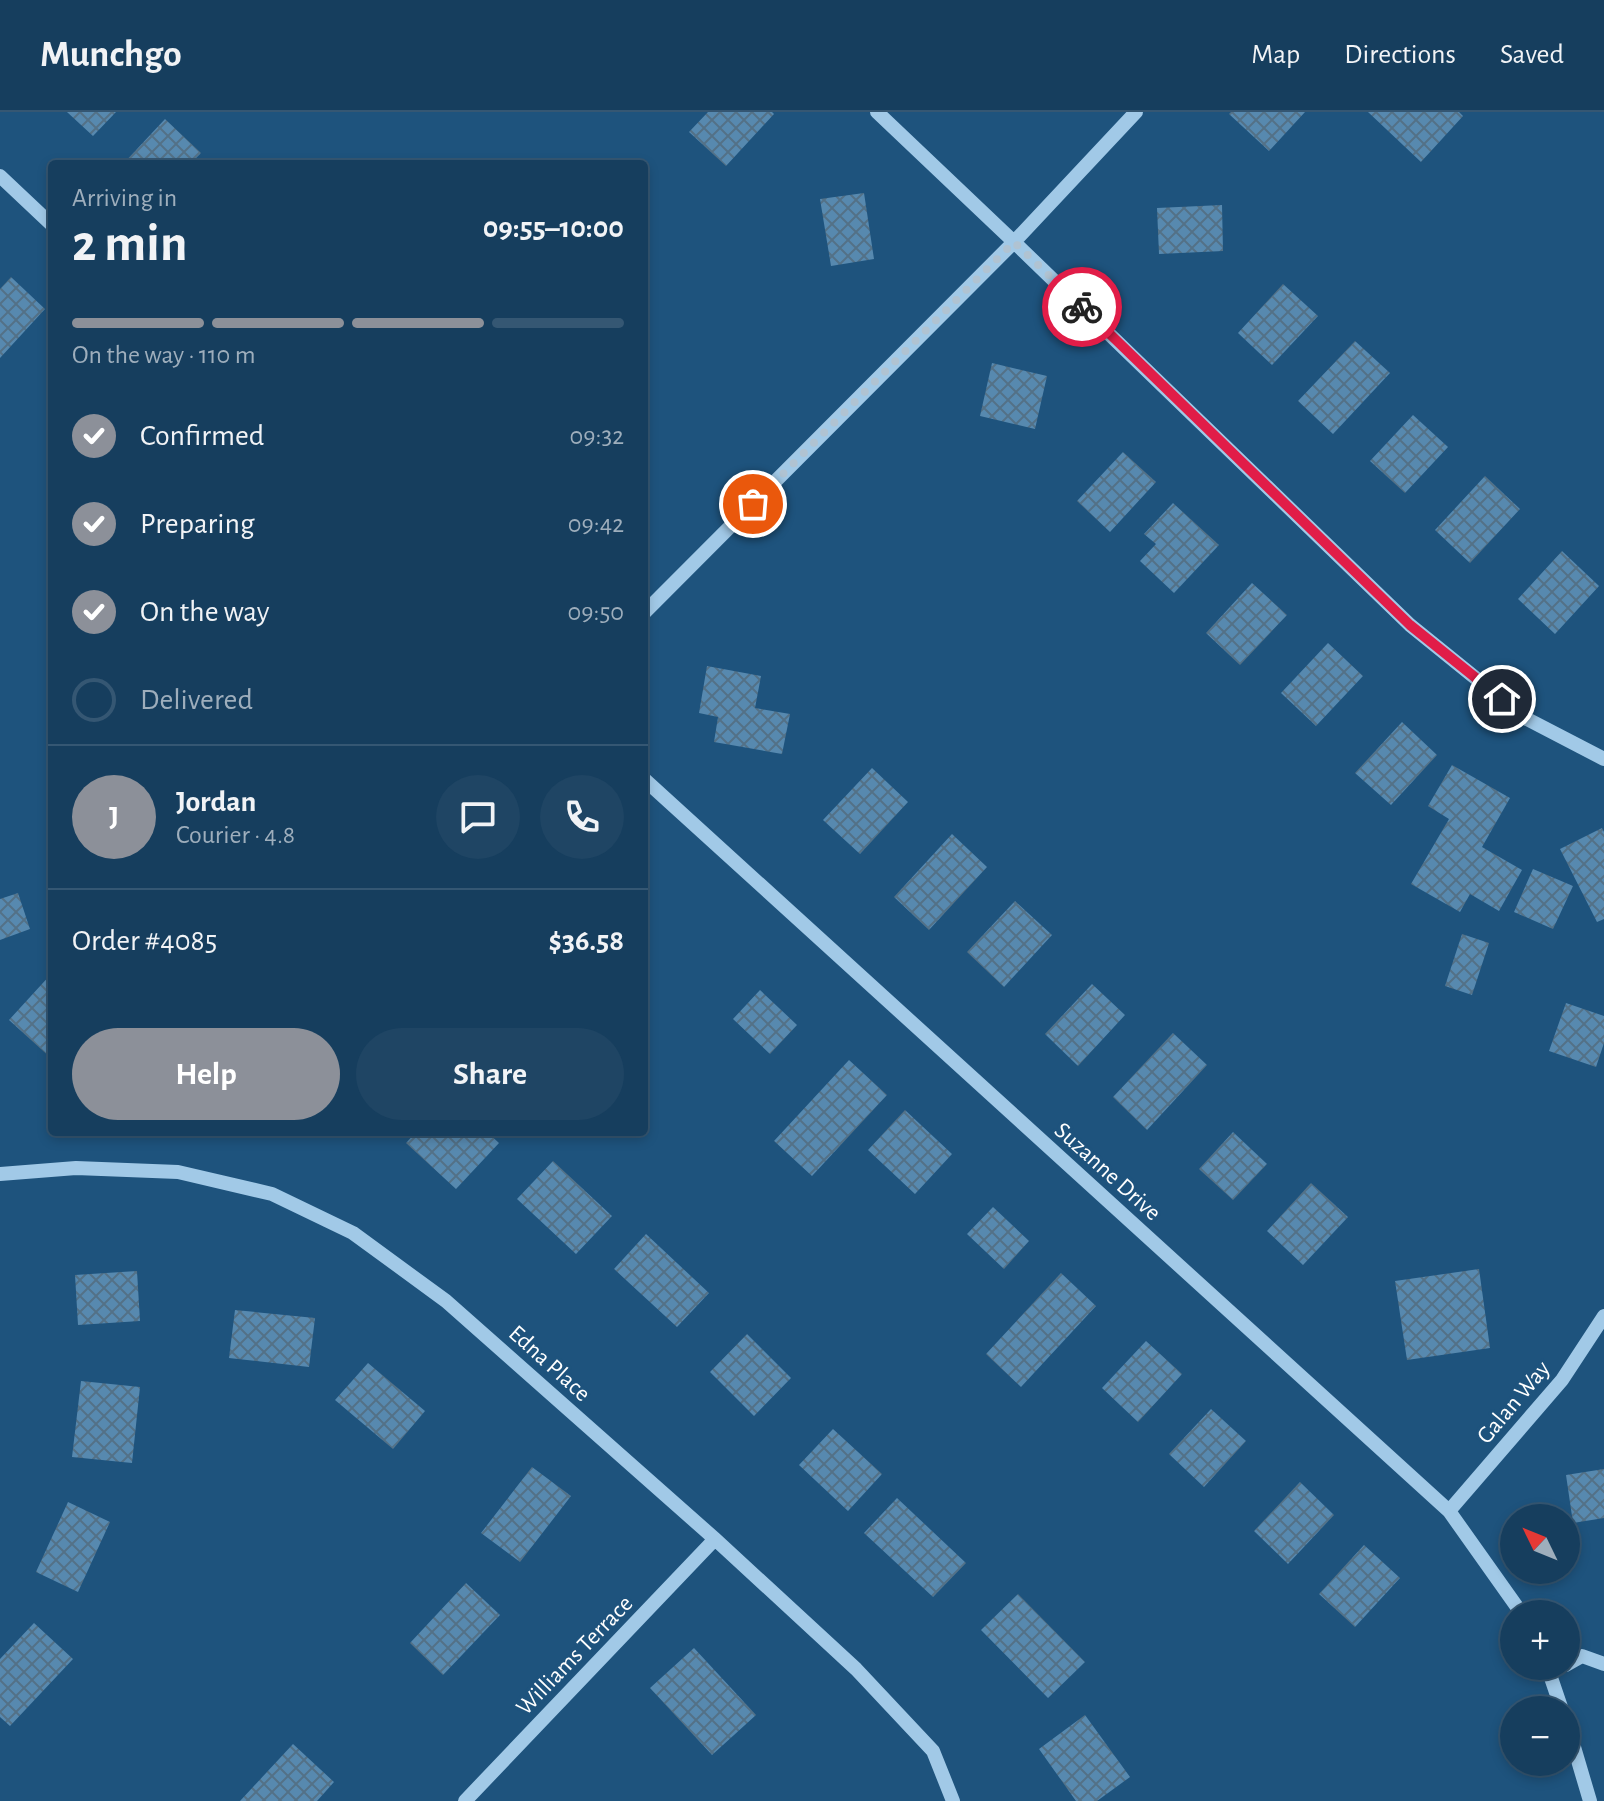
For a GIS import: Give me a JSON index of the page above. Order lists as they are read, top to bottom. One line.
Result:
{"streets":{"street":["Suzanne Drive","Edna Place","Galan Way","Williams Terrace"]},"crossings":[["Suzanne Drive","Galan Way"],["Edna Place","Williams Terrace"]],"north":"top left","page":{"header":"Munchgo","nav":["Map","Directions","Saved"],"heading":["2 min","Arriving in","09:55–10:00"],"panel":["Jordan","Courier · 4.8","Order #4085","$36.58"],"bar":"On the way · 110 m","list":[["Confirmed","09:32"],["Preparing","09:42"],["On the way","09:50"],"Delivered"],"round":"J","buttons":["Help","Share"],"map_buttons":["+","−"]}}
